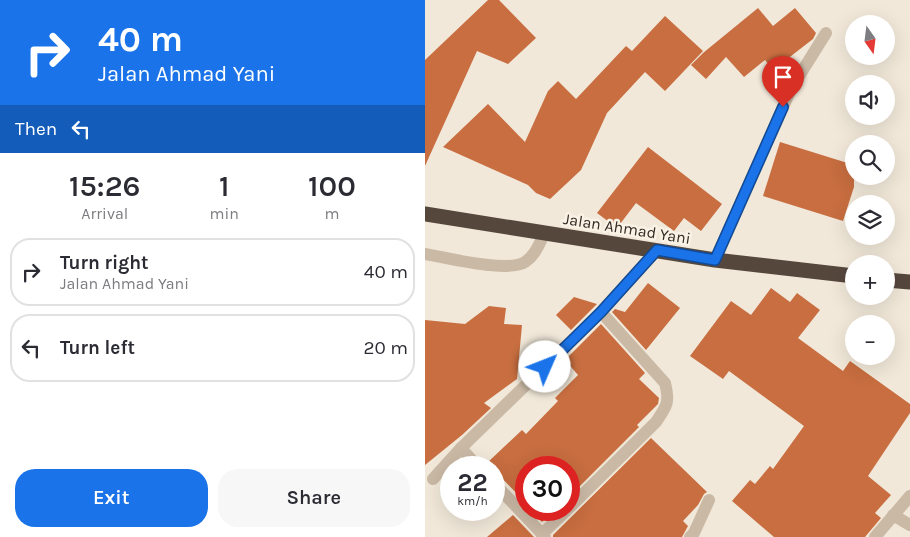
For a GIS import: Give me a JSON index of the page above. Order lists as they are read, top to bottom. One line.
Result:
{"streets":{"highway":["Jalan Ahmad Yani"]},"north":"bottom","page":{"turn":["40 m","Jalan Ahmad Yani"],"map_buttons":["+","−"],"then":"Then","eta":["15:26","Arrival","1","min","100","m"],"list":[{"name":"Turn right","note":"Jalan Ahmad Yani","value":"40 m"},{"name":"Turn left","value":"20 m"}],"speed":"22 km/h","limit":"30","buttons":["Exit","Share"]}}
